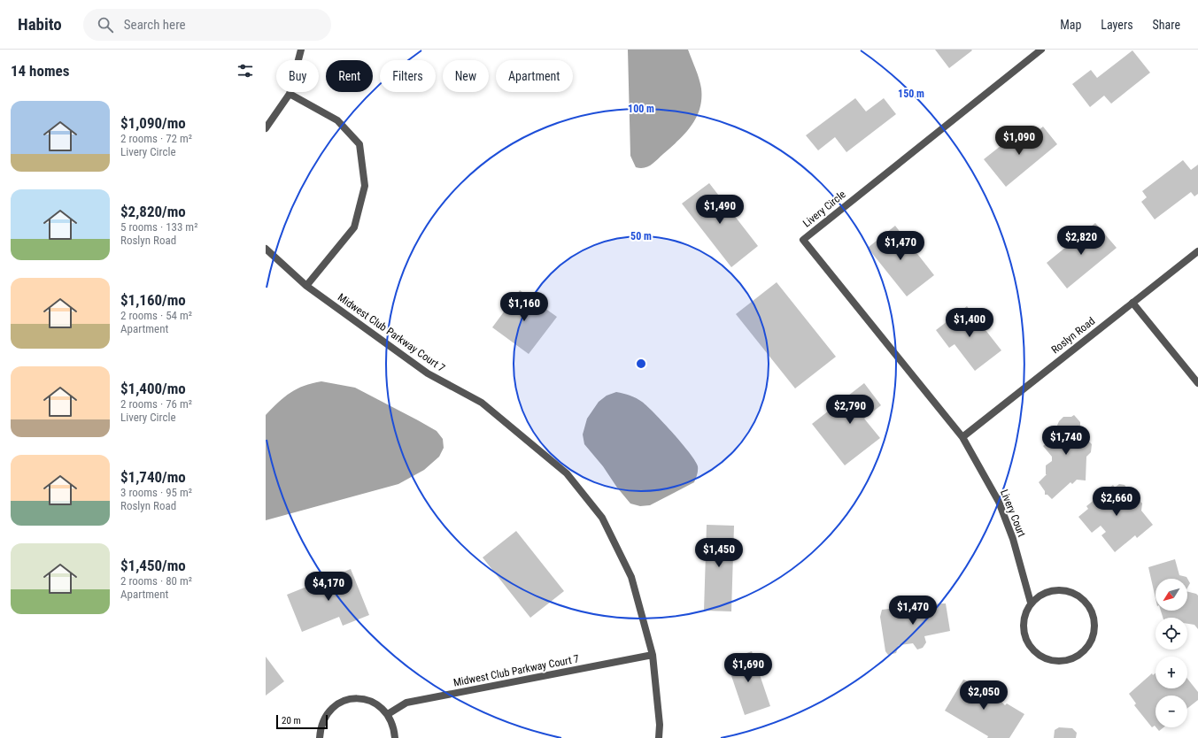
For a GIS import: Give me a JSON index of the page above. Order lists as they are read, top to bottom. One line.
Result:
{"streets":{"street":["Livery Circle","Midwest Club Parkway Court 7","Roslyn Road","Livery Court"]},"crossings":[["Livery Circle","Roslyn Road"],["Livery Circle","Livery Court"],["Roslyn Road","Livery Court"]],"scale_bar":"20 m","north":"bottom left","page":{"header":"Habito","search":"Search here","nav":["Map","Layers","Share"],"heading":"14 homes","chip":["Buy","Rent","Filters","New","Apartment"],"list":[{"name":"$1,090/mo","note":"2 rooms · 72 m² · Livery Circle"},{"name":"$2,820/mo","note":"5 rooms · 133 m² · Roslyn Road"},{"name":"$1,160/mo","note":"2 rooms · 54 m² · Apartment"},{"name":"$1,400/mo","note":"2 rooms · 76 m² · Livery Circle"},{"name":"$1,740/mo","note":"3 rooms · 95 m² · Roslyn Road"},{"name":"$1,450/mo","note":"2 rooms · 80 m² · Apartment"}],"price":["$1,090","$1,490","$2,820","$1,470","$1,160","$1,400","$2,790","$1,740","$2,660","$1,450","$4,170","$1,470","$1,690","$2,050"],"map_buttons":["+","−"],"scale":"20 m"},"rings":["150 m","100 m","50 m"]}
